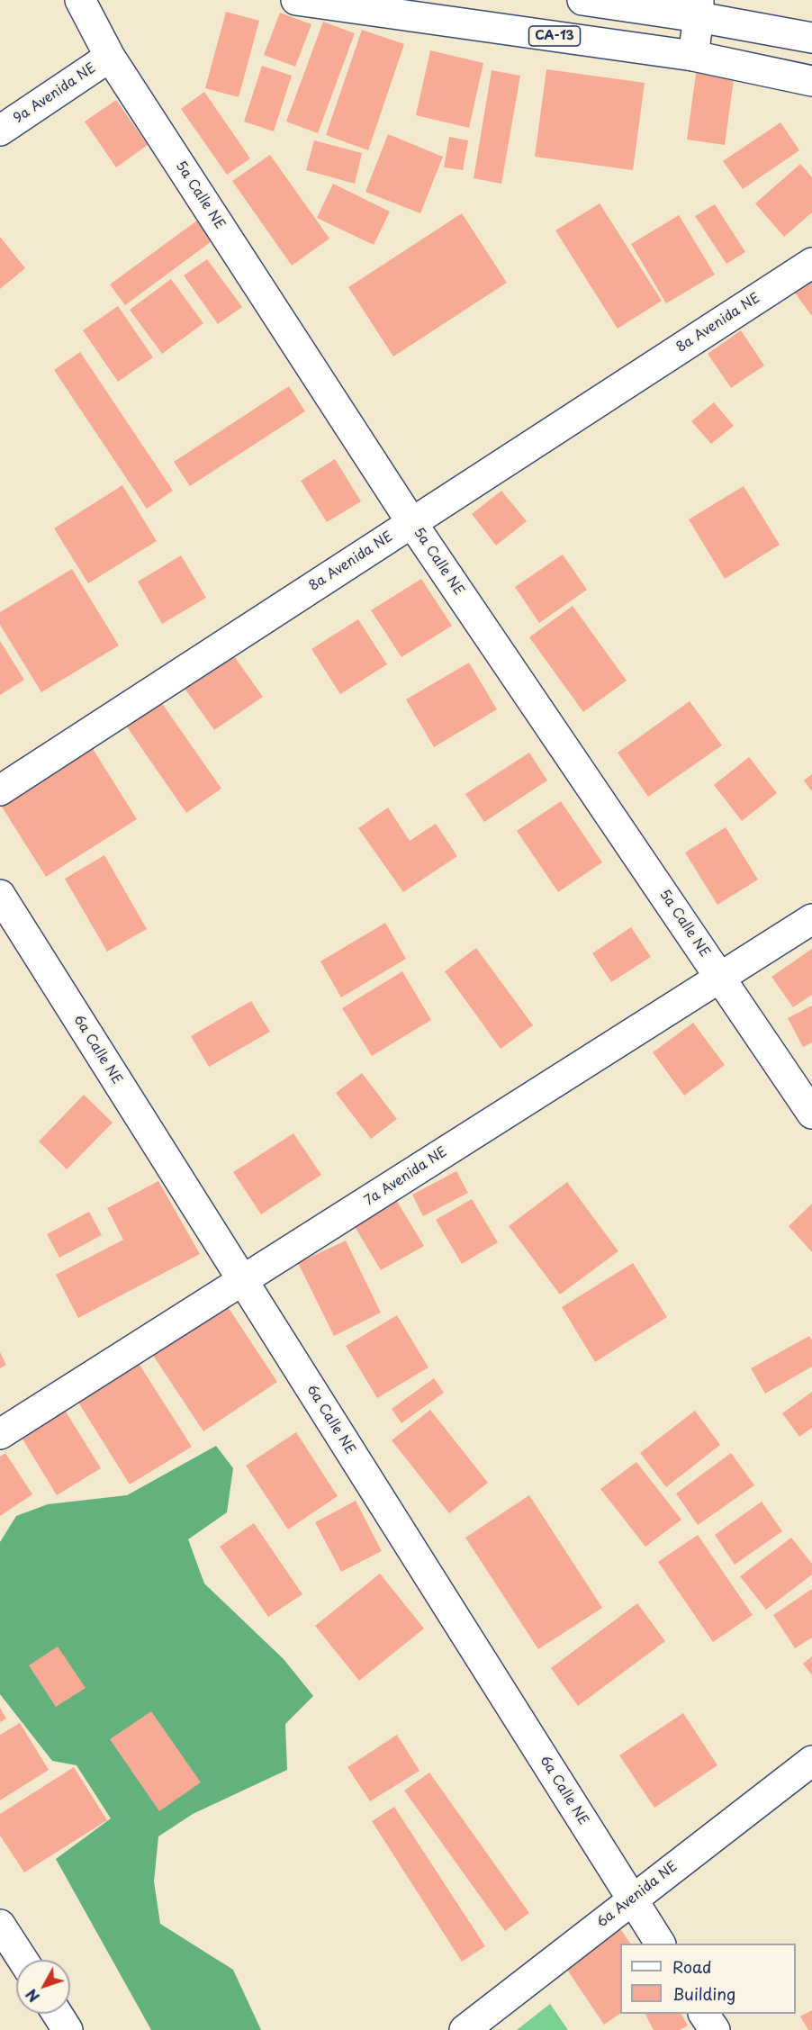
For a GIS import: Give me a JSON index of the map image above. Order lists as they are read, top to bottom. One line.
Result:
{"streets":{"street":["CA-13","9a Avenida NE","5a Calle NE","8a Avenida NE","6a Calle NE","7a Avenida NE","6a Avenida NE"]},"crossings":[["9a Avenida NE","5a Calle NE"],["5a Calle NE","8a Avenida NE"],["5a Calle NE","7a Avenida NE"],["6a Calle NE","7a Avenida NE"],["6a Calle NE","6a Avenida NE"]],"legend":["Road","Building"],"north":"bottom left"}
